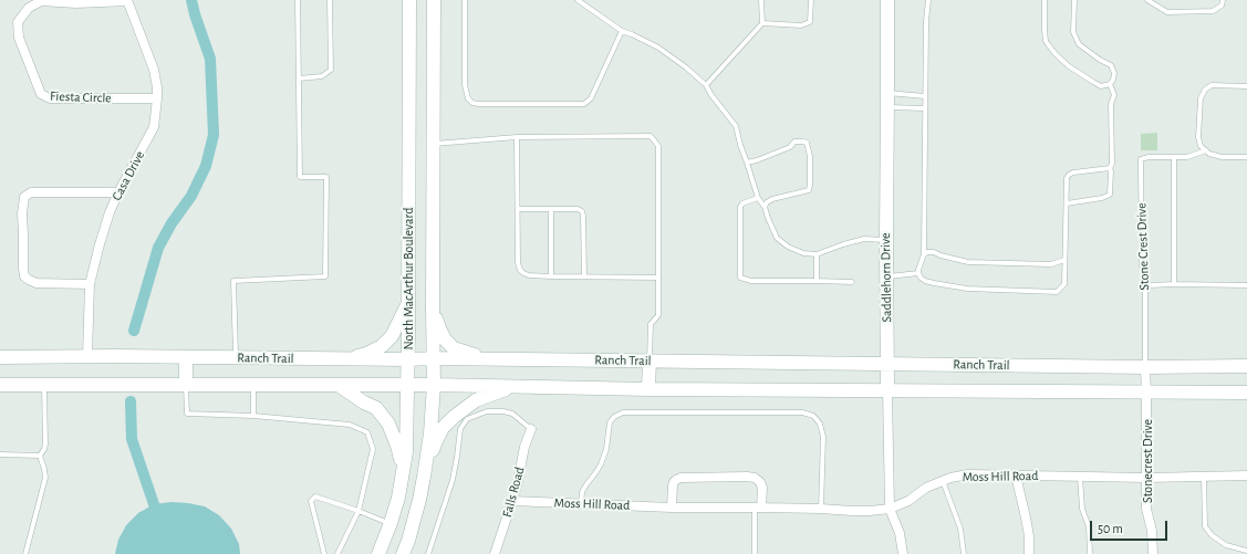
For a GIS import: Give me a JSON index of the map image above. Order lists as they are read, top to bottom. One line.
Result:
{"streets":{"main road":["Saddlehorn Drive","North MacArthur Boulevard","Ranch Trail"],"street":["Fiesta Circle","Casa Drive","Stonecrest Drive","Moss Hill Road","Falls Road"],"lane":["Stone Crest Drive"]},"crossings":[["Fiesta Circle","Casa Drive"],["Casa Drive","Ranch Trail"],["Stone Crest Drive","Ranch Trail"],["Stone Crest Drive","Stonecrest Drive"],["Saddlehorn Drive","Ranch Trail"],["Saddlehorn Drive","Moss Hill Road"],["North MacArthur Boulevard","Ranch Trail"],["Ranch Trail","Stonecrest Drive"],["Stonecrest Drive","Moss Hill Road"],["Moss Hill Road","Falls Road"]],"scale_bar":"50 m"}
